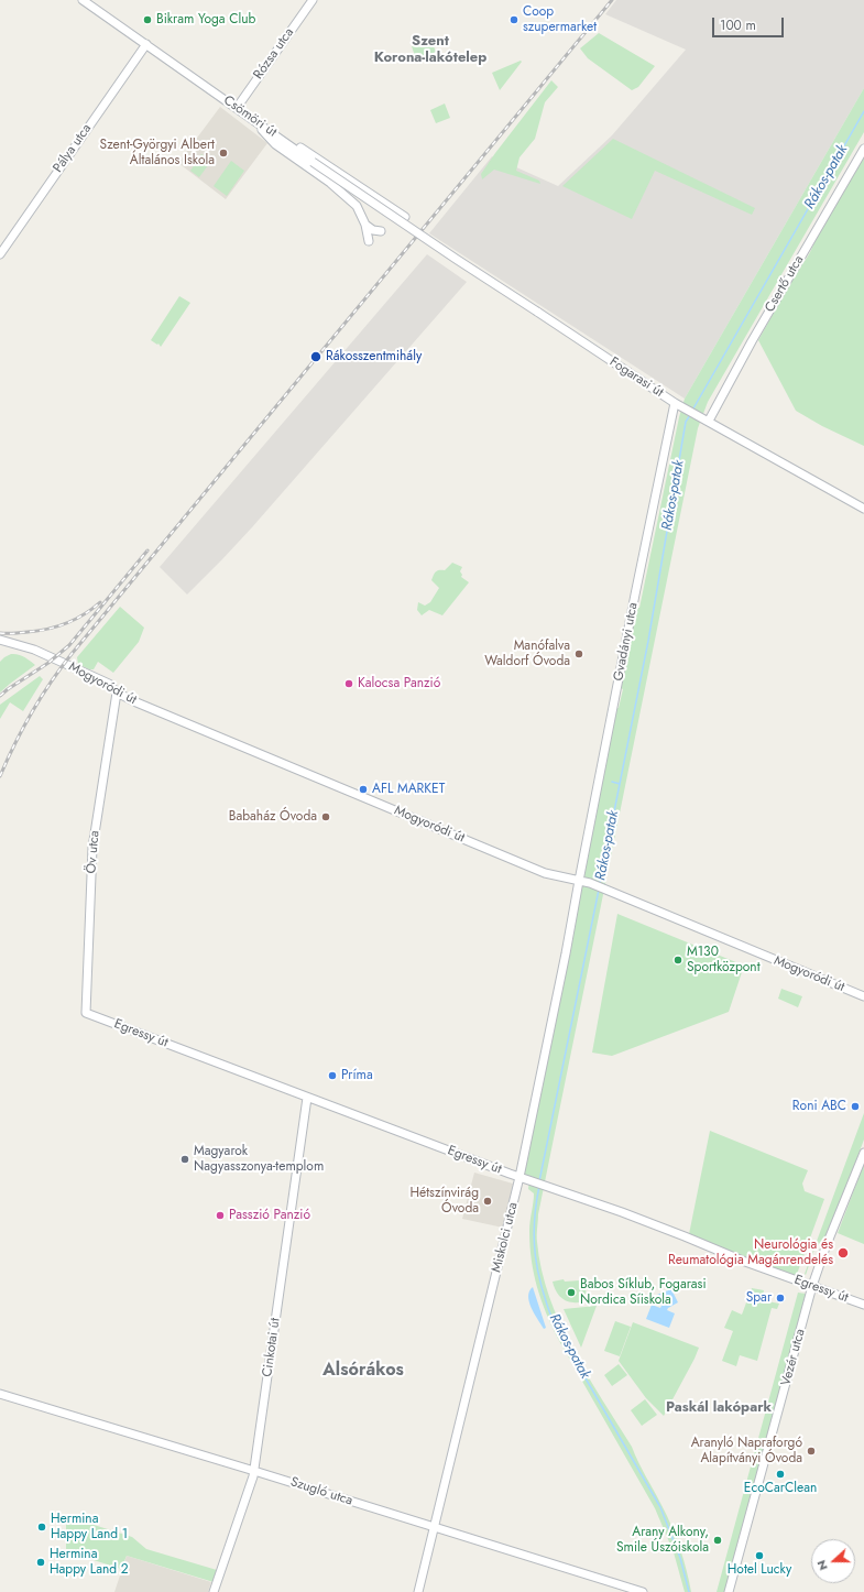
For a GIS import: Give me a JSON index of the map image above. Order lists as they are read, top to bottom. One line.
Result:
{"streets":{"street":["Rózsa utca","Csömöri út","Pálya utca","Csertő utca","Fogarasi út","Gvadányi utca","Mogyoródi út","Öv utca","Egressy út","Miskolci utca","Cinkotai út","Vezér utca","Szugló utca"]},"crossings":[["Rózsa utca","Csömöri út"],["Csömöri út","Pálya utca"],["Csömöri út","Fogarasi út"],["Csertő utca","Fogarasi út"],["Fogarasi út","Gvadányi utca"],["Gvadányi utca","Mogyoródi út"],["Gvadányi utca","Miskolci utca"],["Mogyoródi út","Öv utca"],["Mogyoródi út","Miskolci utca"],["Öv utca","Egressy út"],["Egressy út","Miskolci utca"],["Egressy út","Cinkotai út"],["Egressy út","Vezér utca"],["Miskolci utca","Szugló utca"],["Cinkotai út","Szugló utca"]],"districts":["Szent Korona-lakótelep","Alsórákos","Paskál lakópark"],"water":["Rákos-patak"],"places":["Bikram Yoga Club","Coop szupermarket","Szent-Györgyi Albert Általános Iskola","Rákosszentmihály","Manófalva Waldorf Óvoda","Kalocsa Panzió","AFL MARKET","Babaház Óvoda","M130 Sportközpont","Príma","Roni ABC","Magyarok Nagyasszonya-templom","Hétszínvirág Óvoda","Passzió Panzió","Neurológia és Reumatológia Magánrendelés","Babos Síklub, Fogarasi Nordica Síiskola","Spar","Aranyló Napraforgó Alapítványi Óvoda","EcoCarClean","Hermina Happy Land 1","Arany Alkony, Smile Úszóiskola","Hotel Lucky","Hermina Happy Land 2"],"scale_bar":"100 m","north":"left"}
